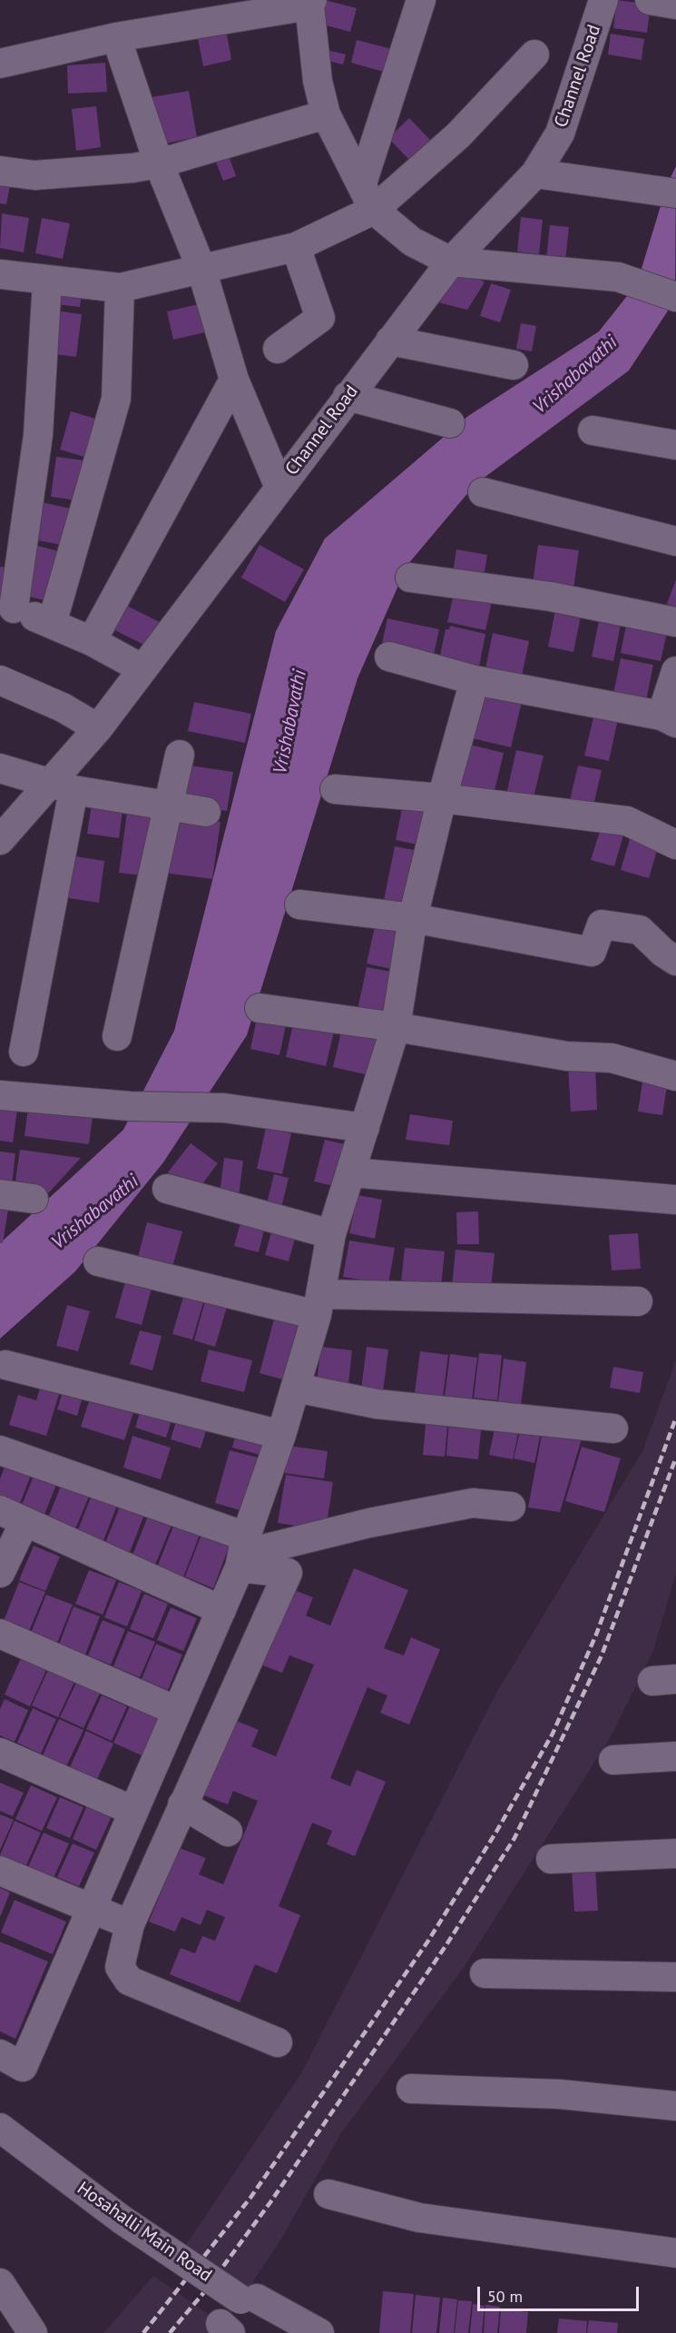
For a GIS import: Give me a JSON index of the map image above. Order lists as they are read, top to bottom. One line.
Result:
{"streets":{"street":["Channel Road","Hosahalli Main Road"]},"water":["Vrishabavathi"],"scale_bar":"50 m"}
